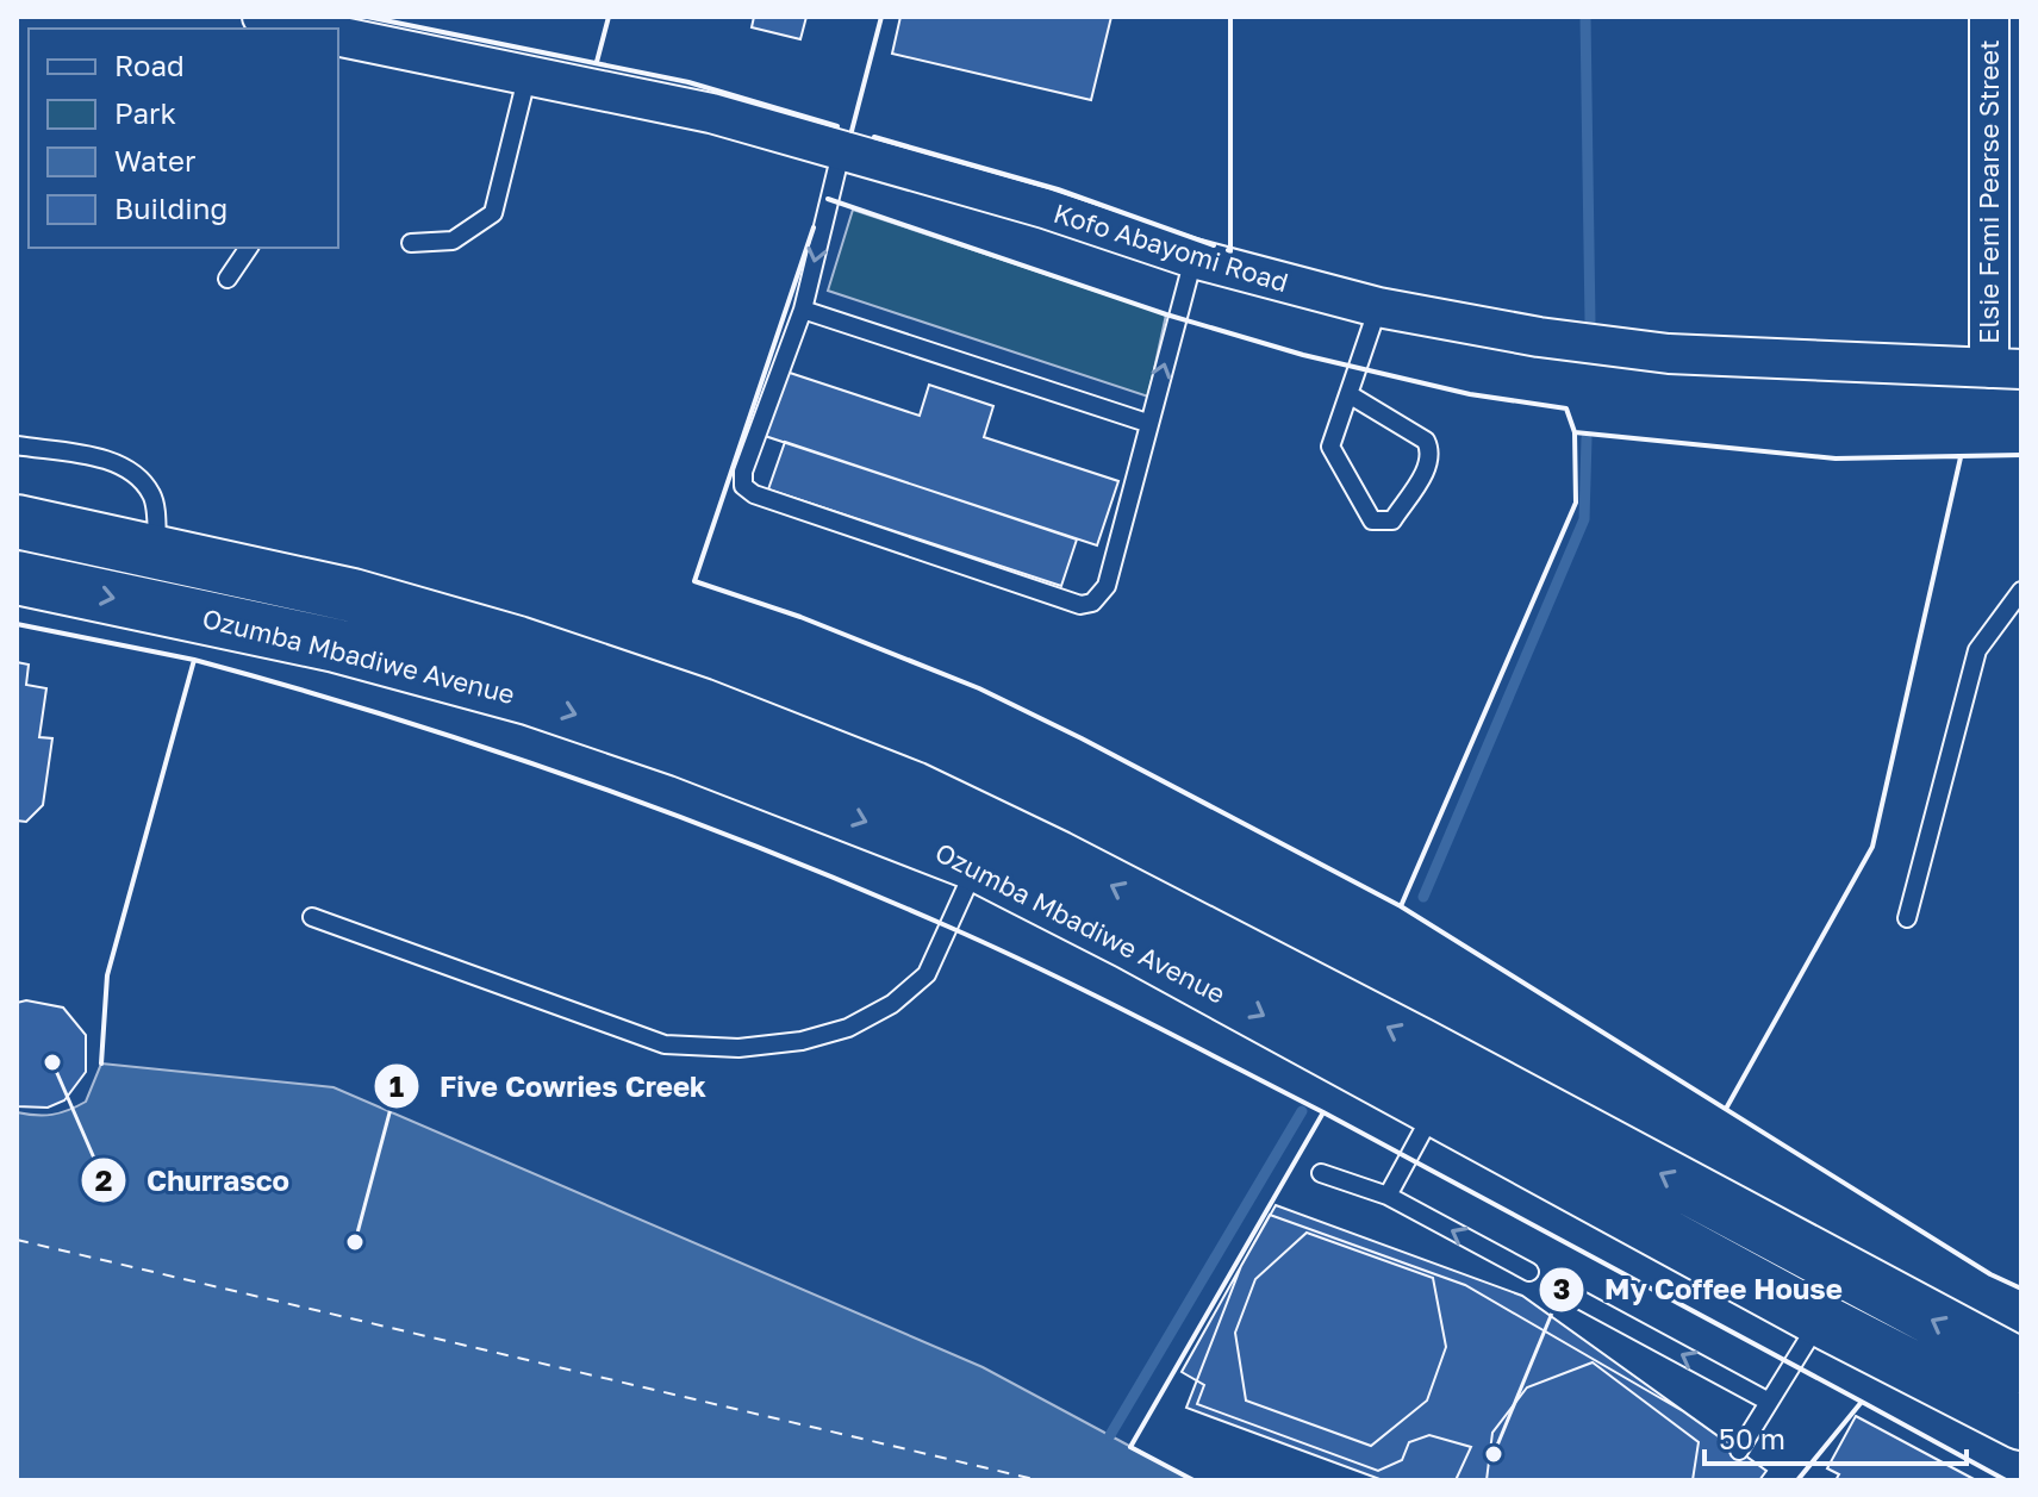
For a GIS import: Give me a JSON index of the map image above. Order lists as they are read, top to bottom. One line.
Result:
{"streets":{"highway":["Ozumba Mbadiwe Avenue"],"street":["Elsie Femi Pearse Street","Kofo Abayomi Road"]},"crossings":[["Elsie Femi Pearse Street","Kofo Abayomi Road"]],"places":["Churrasco","Five Cowries Creek","My Coffee House"],"legend":["Road","Park","Water","Building"],"scale_bar":"50 m"}
